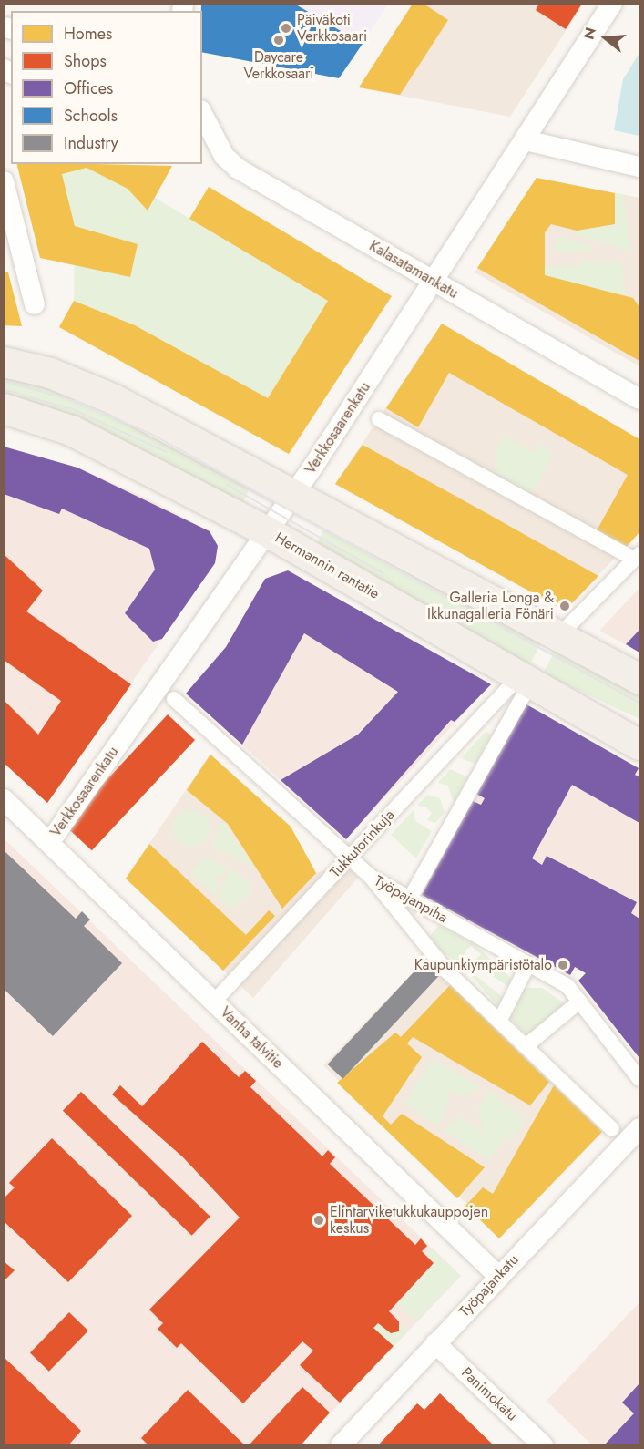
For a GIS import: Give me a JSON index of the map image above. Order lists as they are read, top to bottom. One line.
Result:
{"streets":{"main road":["Hermannin rantatie"],"street":["Kalasatamankatu","Verkkosaarenkatu","Tukkutorinkuja","Työpajanpiha","Vanha talvitie","Työpajankatu","Panimokatu"]},"crossings":[["Kalasatamankatu","Verkkosaarenkatu"],["Verkkosaarenkatu","Hermannin rantatie"],["Verkkosaarenkatu","Vanha talvitie"],["Tukkutorinkuja","Vanha talvitie"],["Vanha talvitie","Työpajankatu"],["Työpajankatu","Panimokatu"]],"places":["Päiväkoti Verkkosaari","Daycare Verkkosaari","Galleria Longa & Ikkunagalleria Fönäri","Kaupunkiympäristötalo","Elintarviketukkukauppojen keskus"],"legend":["Homes","Shops","Offices","Schools","Industry"],"north":"left"}
